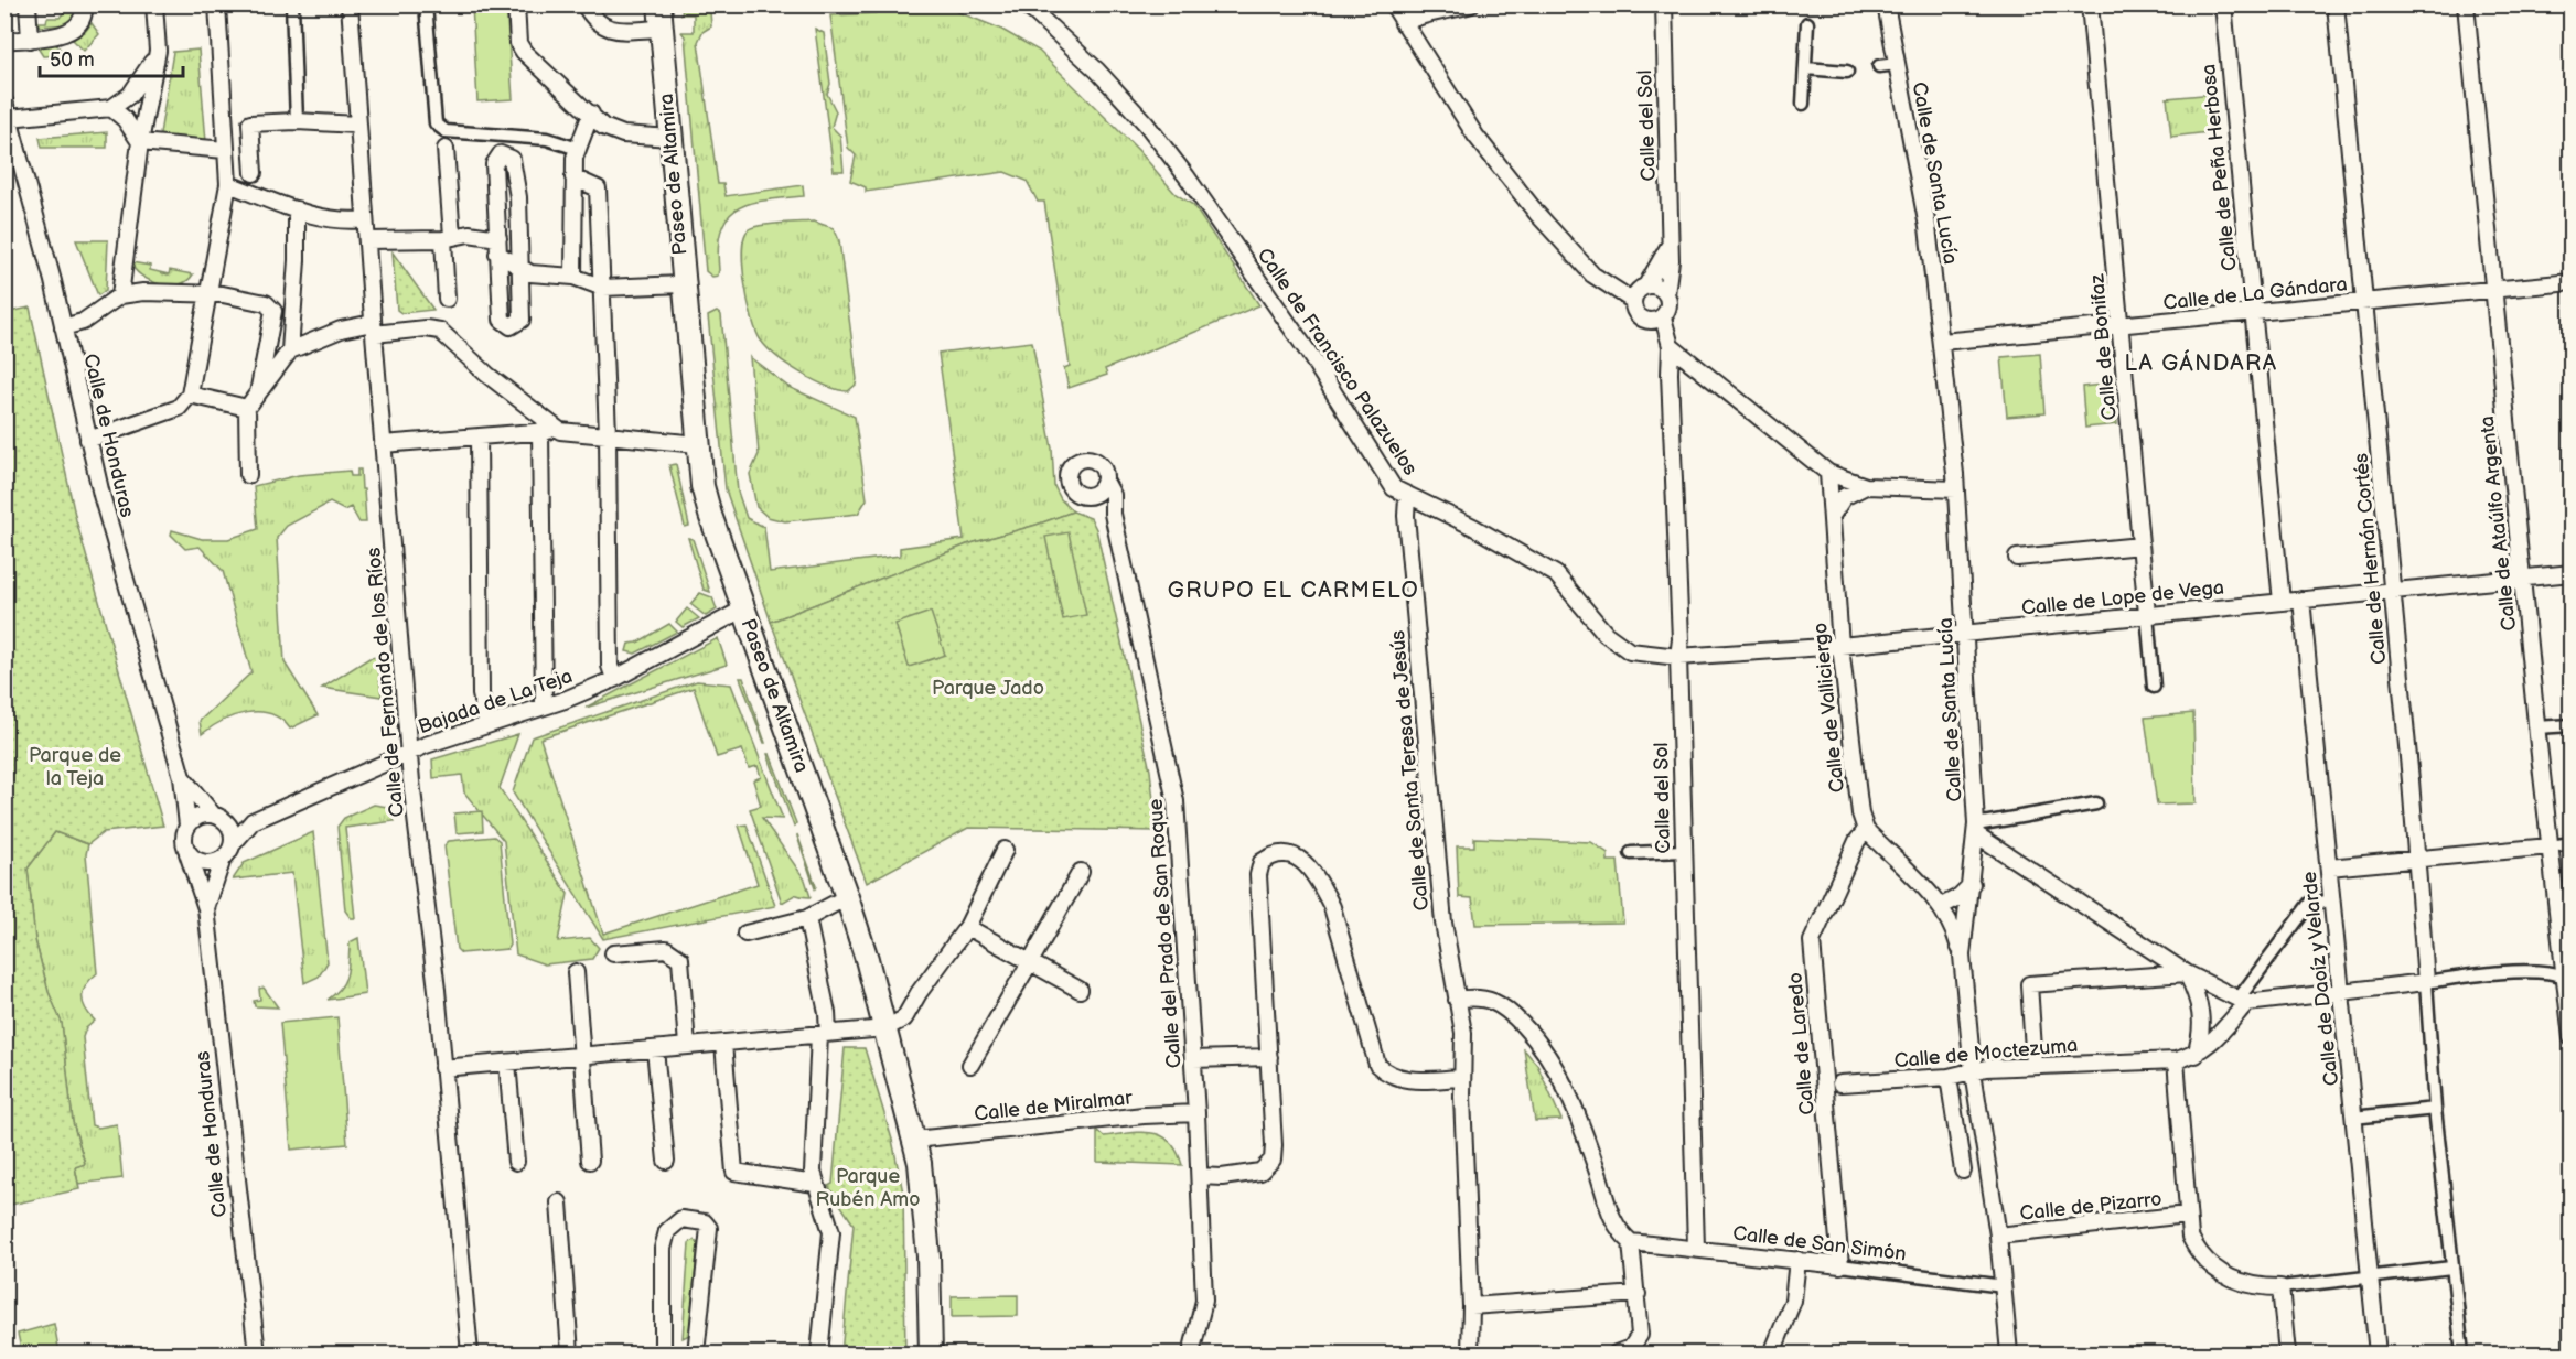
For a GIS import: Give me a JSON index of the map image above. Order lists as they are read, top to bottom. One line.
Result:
{"streets":{"main road":["Paseo de Altamira"],"street":["Calle del Sol","Calle de Peña Herbosa","Calle de Santa Lucía","Calle de La Gándara","Calle de Bonifaz","Calle de Francisco Palazuelos","Calle de Honduras","Calle de Ataúlfo Argenta","Calle de Hernán Cortés","Calle de Lope de Vega","Calle de Fernando de los Ríos","Bajada de La Teja","Calle de Valliciergo","Calle de Santa Teresa de Jesús","Calle del Prado de San Roque","Calle de Daoíz y Velarde","Calle de Laredo","Calle de Moctezuma","Calle de Miralmar","Calle de Pizarro","Calle de San Simón"]},"crossings":[["Calle del Sol","Calle de Francisco Palazuelos"],["Calle del Sol","Calle de Lope de Vega"],["Calle del Sol","Calle de San Simón"],["Calle de Peña Herbosa","Calle de La Gándara"],["Calle de Peña Herbosa","Calle de Lope de Vega"],["Calle de Santa Lucía","Calle de La Gándara"],["Calle de Santa Lucía","Calle de Lope de Vega"],["Calle de Santa Lucía","Calle de Valliciergo"],["Calle de Santa Lucía","Calle de Moctezuma"],["Calle de Santa Lucía","Calle de Pizarro"],["Calle de Santa Lucía","Calle de San Simón"],["Paseo de Altamira","Bajada de La Teja"],["Paseo de Altamira","Calle de Miralmar"],["Calle de La Gándara","Calle de Bonifaz"],["Calle de La Gándara","Calle de Ataúlfo Argenta"],["Calle de La Gándara","Calle de Hernán Cortés"],["Calle de Bonifaz","Calle de Lope de Vega"],["Calle de Francisco Palazuelos","Calle de Lope de Vega"],["Calle de Francisco Palazuelos","Calle de Santa Teresa de Jesús"],["Calle de Honduras","Bajada de La Teja"],["Calle de Ataúlfo Argenta","Calle de Lope de Vega"],["Calle de Hernán Cortés","Calle de Lope de Vega"],["Calle de Lope de Vega","Calle de Valliciergo"],["Calle de Lope de Vega","Calle de Daoíz y Velarde"],["Calle de Fernando de los Ríos","Bajada de La Teja"],["Calle de Valliciergo","Calle de Laredo"],["Calle del Prado de San Roque","Calle de Miralmar"],["Calle de Laredo","Calle de San Simón"]],"districts":["LA GÁNDARA","GRUPO EL CARMELO"],"parks":["Parque Jado","Parque de la Teja","Parque Rubén Amo"],"scale_bar":"50 m"}
